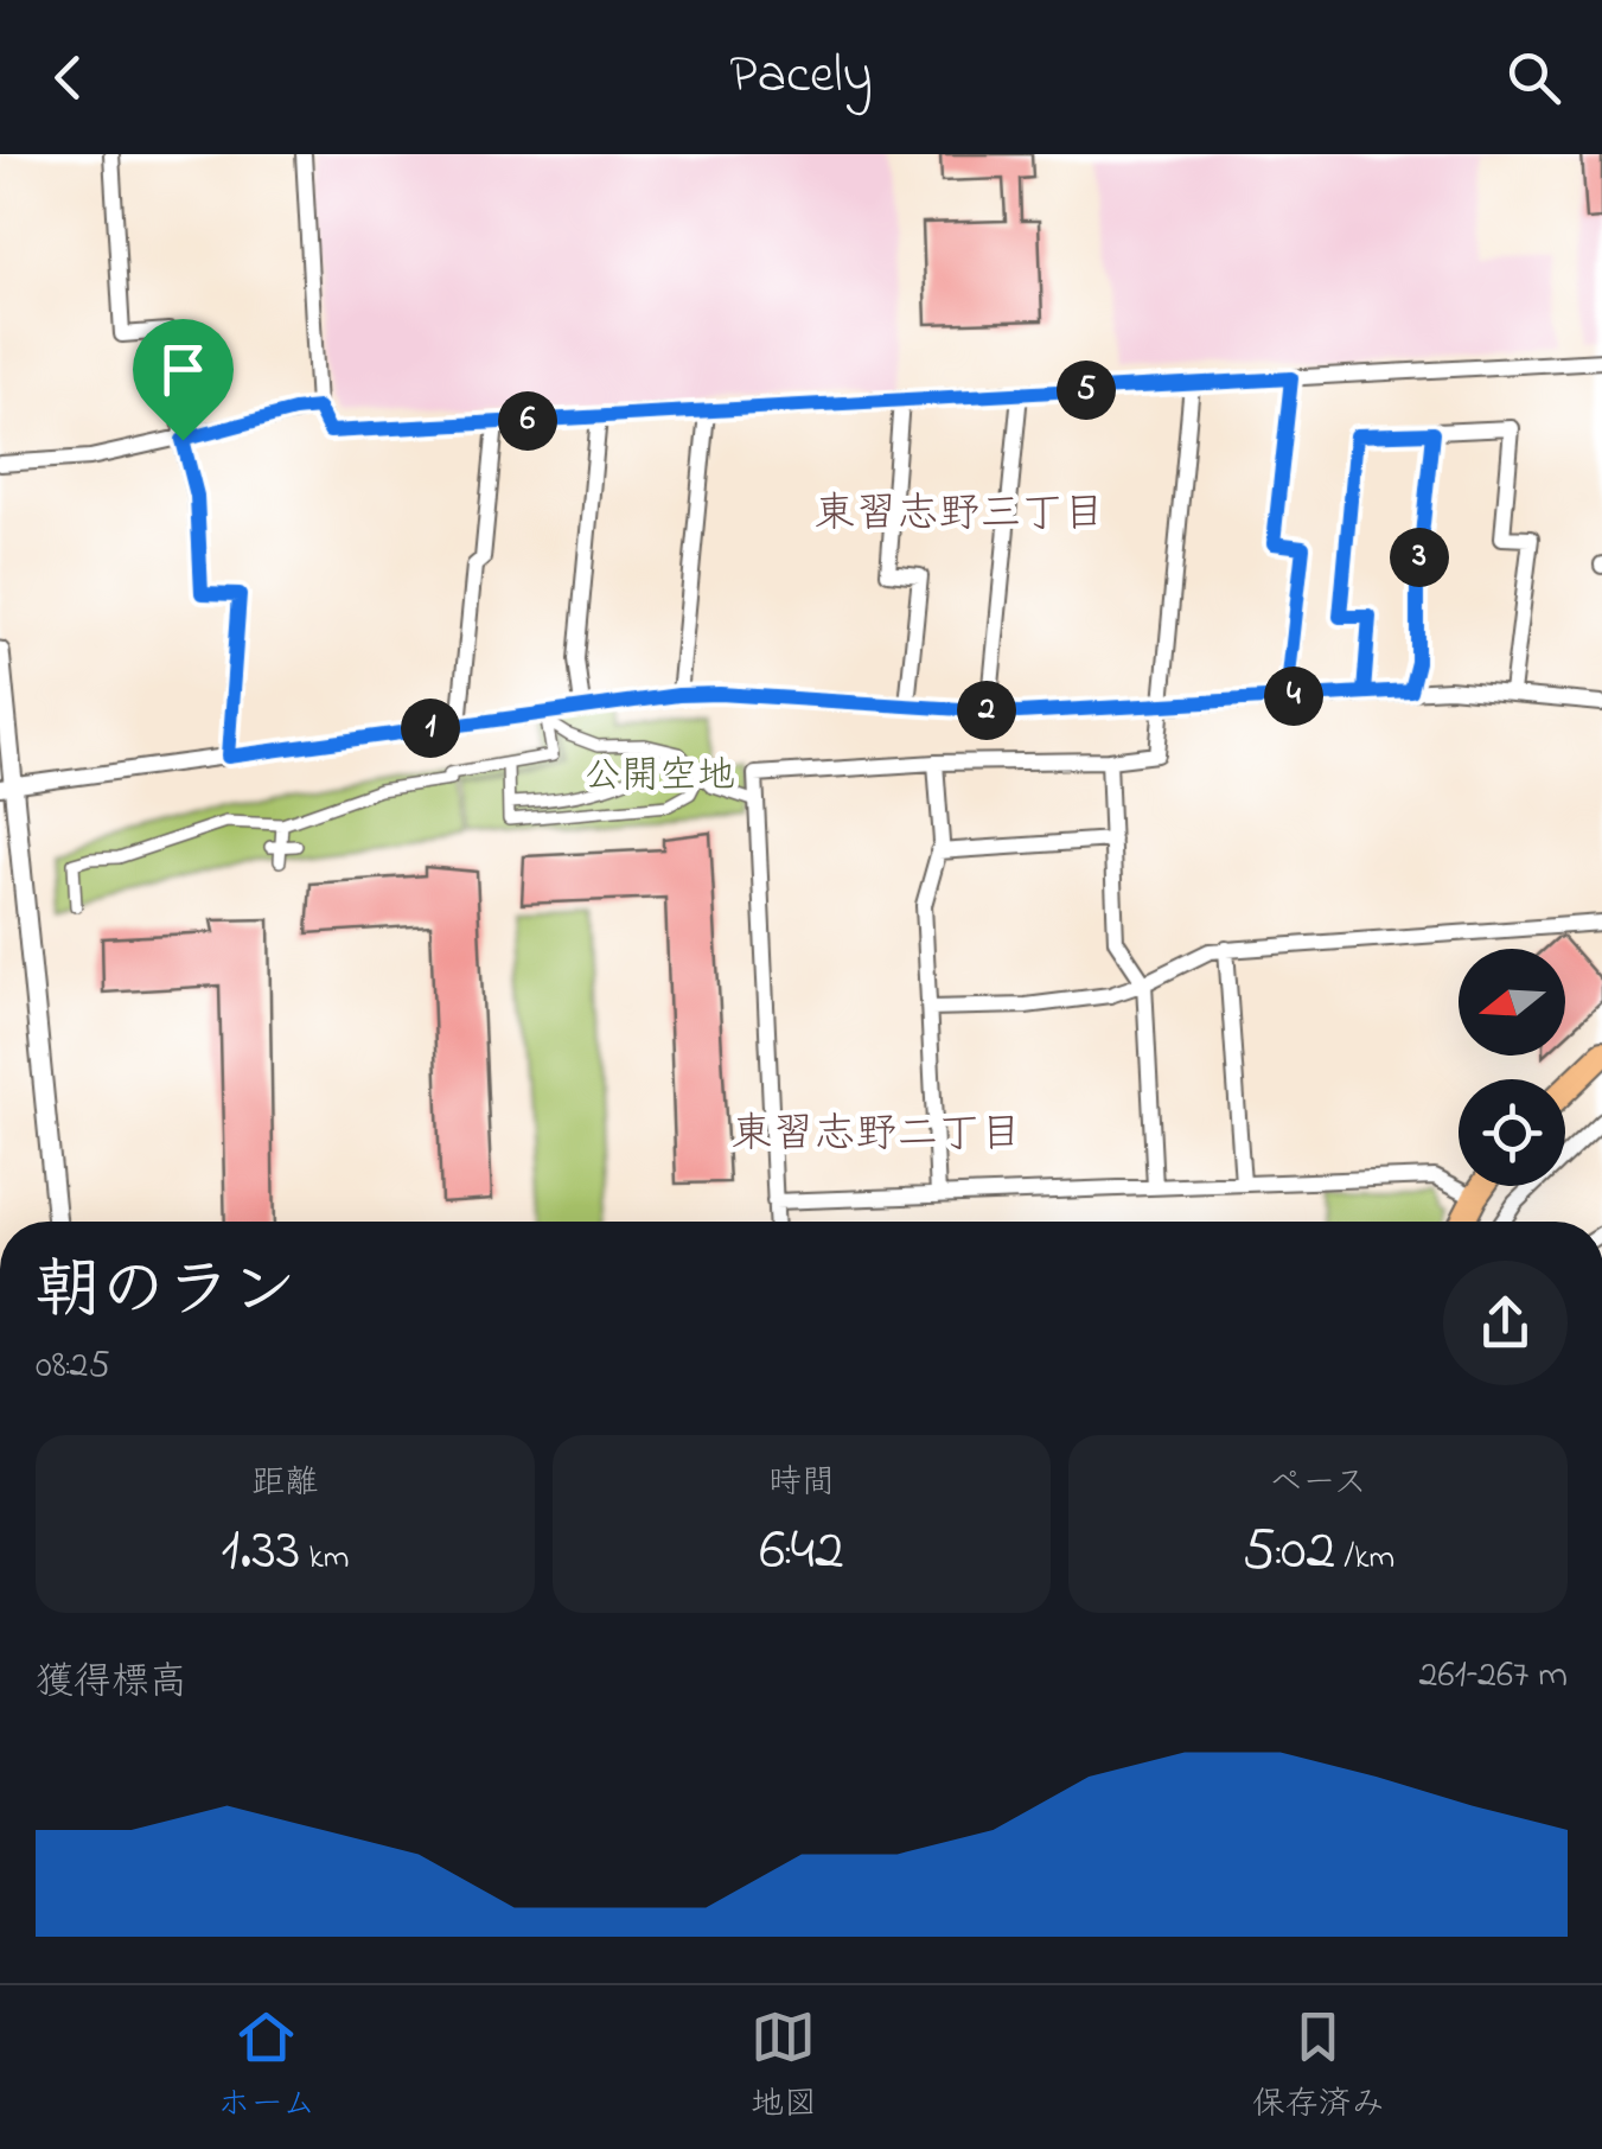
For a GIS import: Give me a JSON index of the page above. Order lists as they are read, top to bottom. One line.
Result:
{"districts":["東習志野三丁目","東習志野二丁目"],"parks":["公開空地"],"north":"left","page":{"header":"Pacely","pins":["5","6","3","4","2","1"],"heading":["朝のラン","08:25"],"stats":[["距離","1.33 km"],["時間","6:42"],["ペース","5:02 /km"]],"chart":["獲得標高","261–267 m"],"tabs":["ホーム","地図","保存済み"]}}
